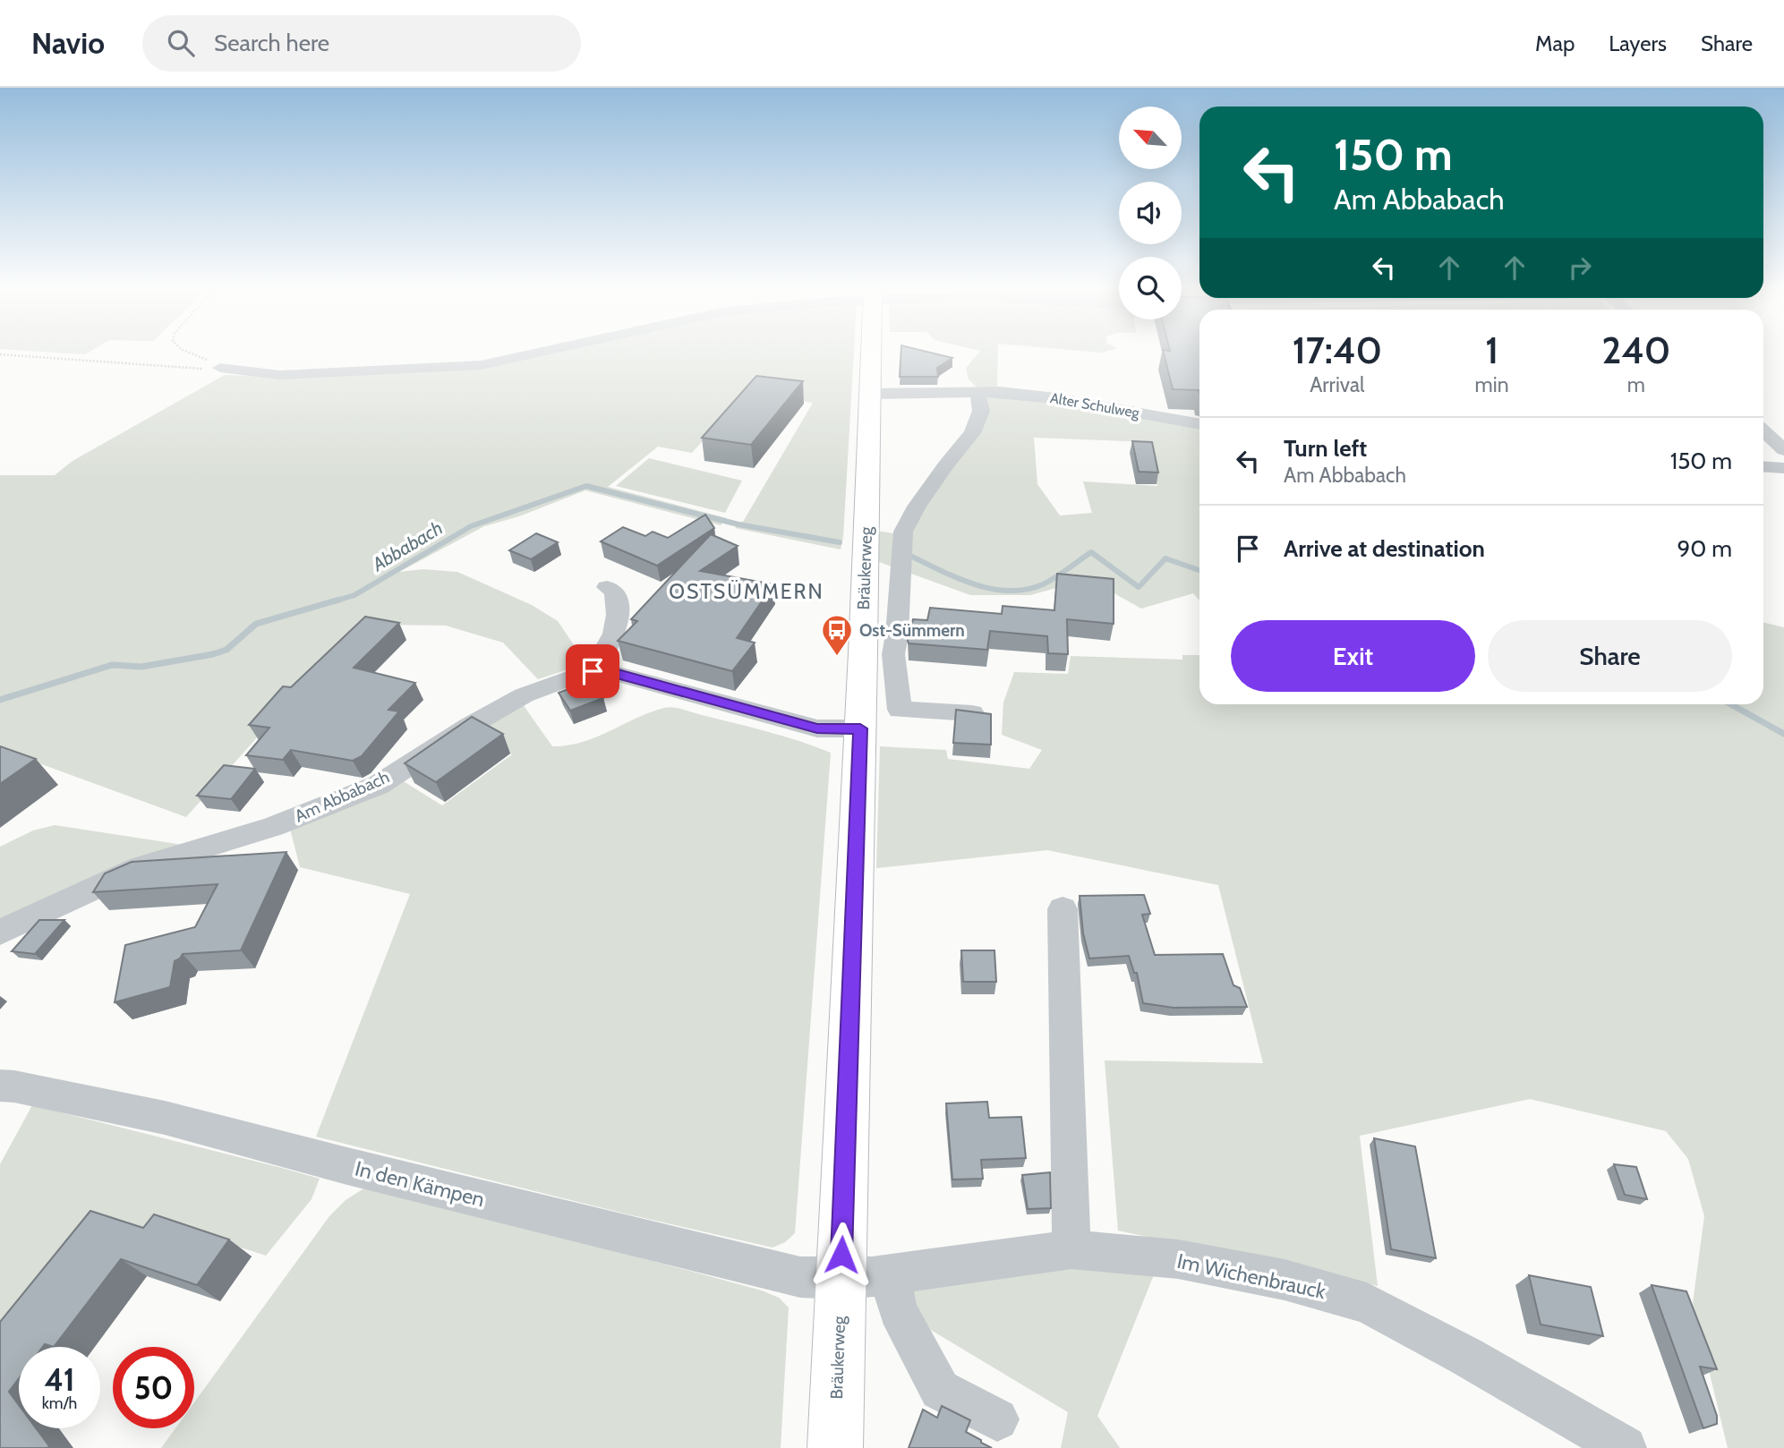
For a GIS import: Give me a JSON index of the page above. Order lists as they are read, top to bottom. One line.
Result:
{"streets":{"main road":["Bräukerweg"],"street":["Alter Schulweg","Am Abbabach","In den Kämpen","Im Wichenbrauck"]},"crossings":[["Alter Schulweg","Bräukerweg"],["Bräukerweg","Am Abbabach"],["Bräukerweg","In den Kämpen"],["Bräukerweg","Im Wichenbrauck"],["In den Kämpen","Im Wichenbrauck"]],"districts":["OSTSÜMMERN"],"water":["Abbabach"],"places":{"bus stop":["Ost-Sümmern"]},"north":"top left","page":{"header":"Navio","search":"Search here","nav":["Map","Layers","Share"],"turn":["150 m","Am Abbabach"],"eta":["17:40","Arrival","1","min","240","m"],"list":[{"name":"Turn left","note":"Am Abbabach","value":"150 m"},{"name":"Arrive at destination","value":"90 m"}],"buttons":["Exit","Share"],"speed":"41 km/h","limit":"50"}}
